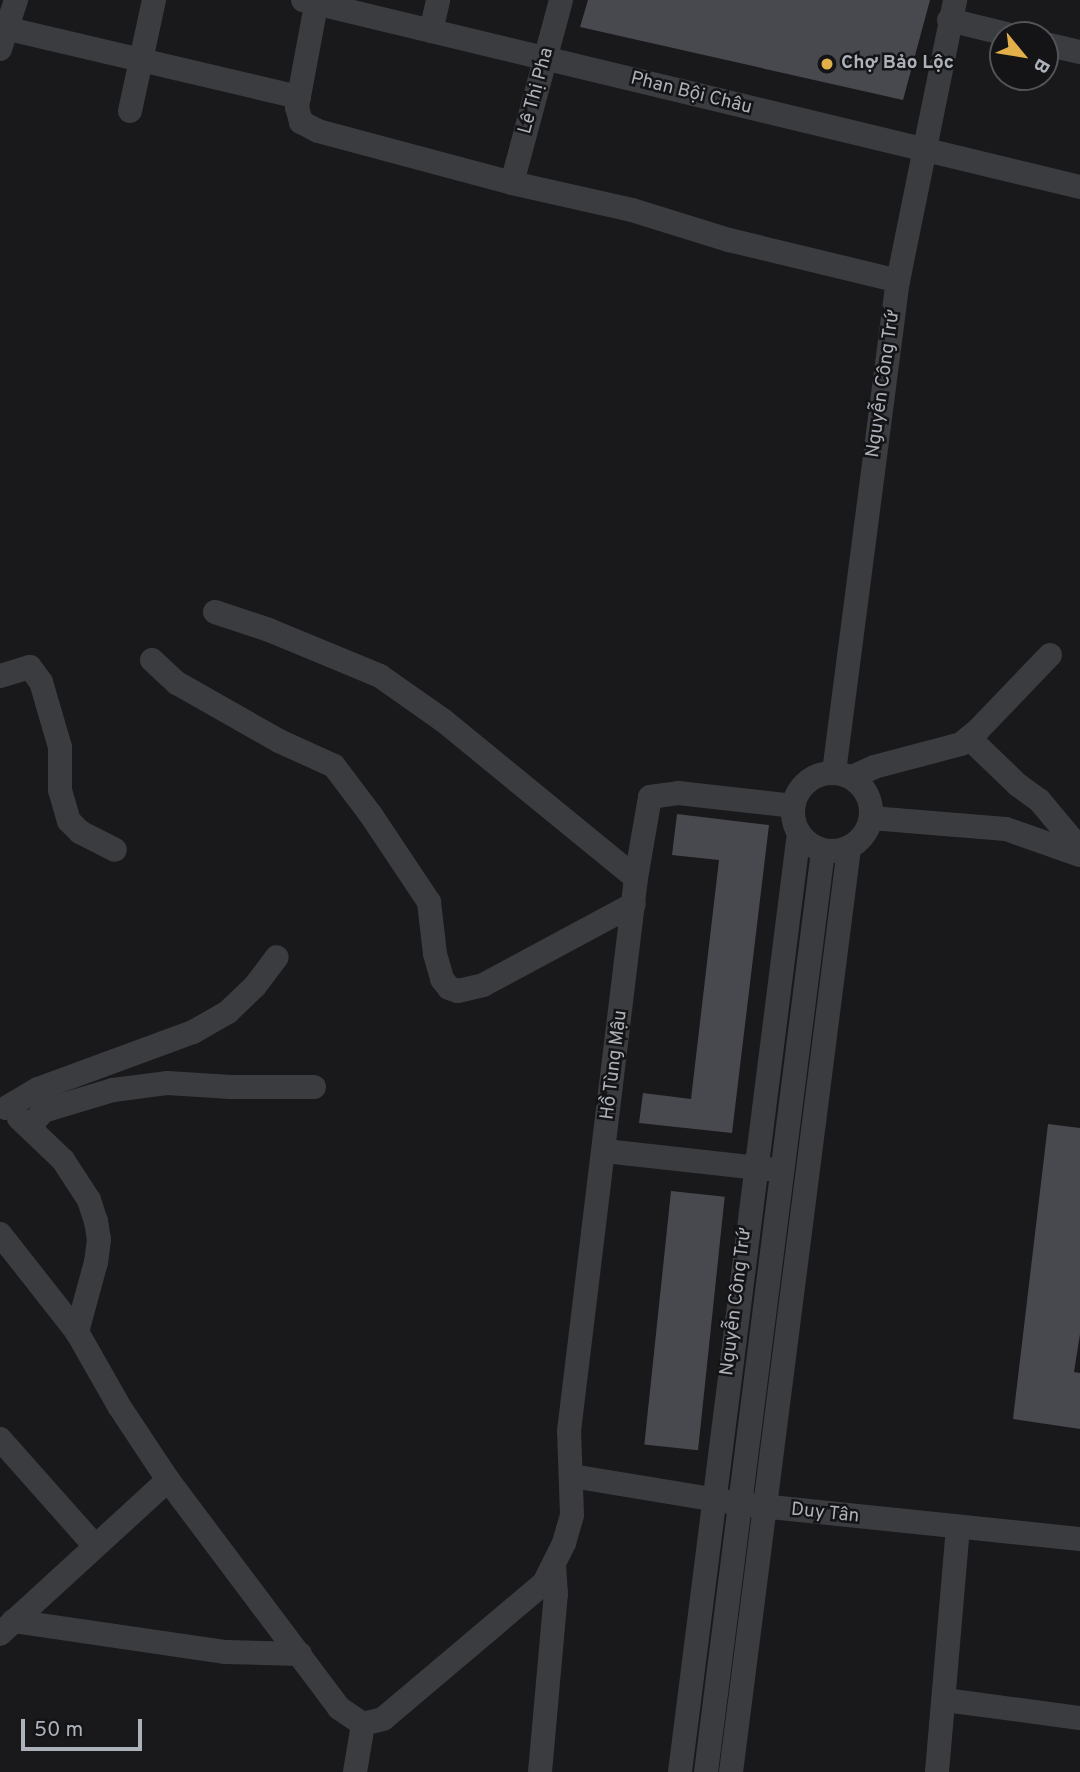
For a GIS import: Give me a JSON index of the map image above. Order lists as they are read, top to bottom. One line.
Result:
{"streets":{"street":["Lê Thị Pha","Phan Bội Châu","Nguyễn Công Trứ","Hồ Tùng Mậu","Duy Tân"]},"crossings":[["Lê Thị Pha","Phan Bội Châu"],["Phan Bội Châu","Nguyễn Công Trứ"],["Nguyễn Công Trứ","Hồ Tùng Mậu"],["Nguyễn Công Trứ","Duy Tân"],["Hồ Tùng Mậu","Duy Tân"]],"places":["Chợ Bảo Lộc"],"scale_bar":"50 m","north":"bottom right"}
